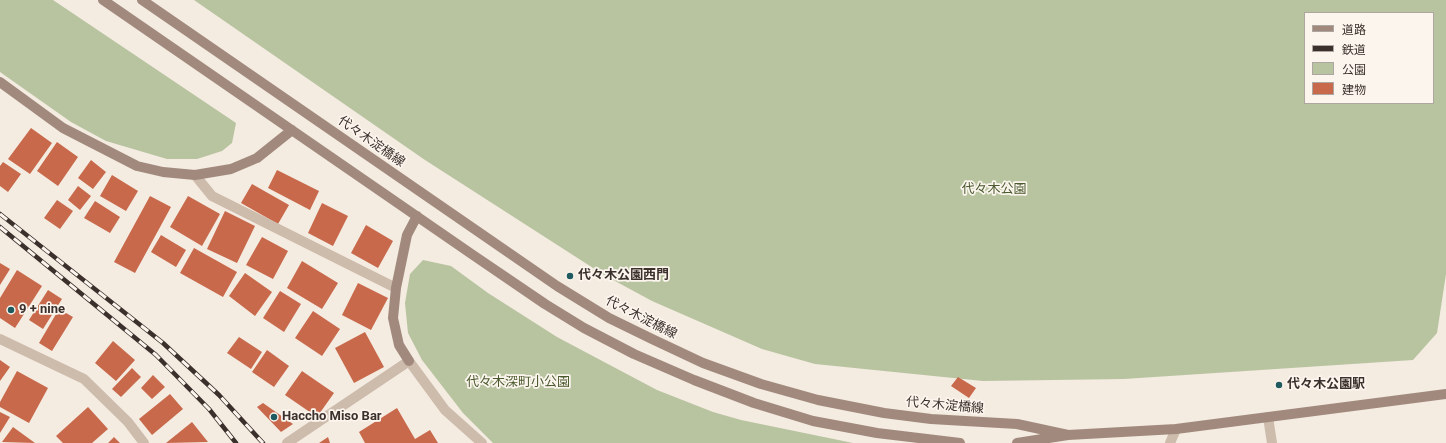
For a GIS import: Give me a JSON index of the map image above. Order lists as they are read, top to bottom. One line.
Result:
{"streets":{"street":["代々木淀橋線"]},"parks":["代々木公園","代々木深町小公園"],"places":["代々木公園西門","9 + nine","代々木公園駅","Haccho Miso Bar"],"legend":["道路","鉄道","公園","建物"]}
